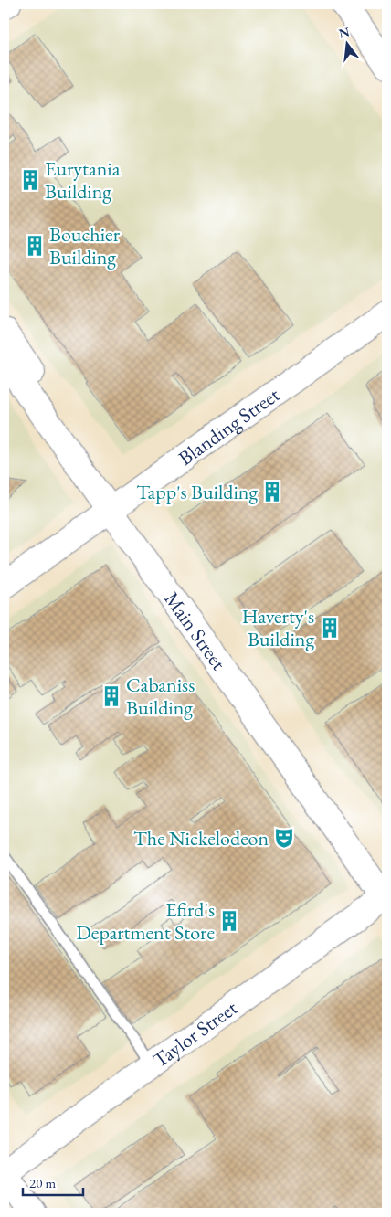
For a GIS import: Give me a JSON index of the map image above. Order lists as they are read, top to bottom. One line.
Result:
{"streets":{"main road":["Blanding Street","Main Street","Taylor Street"]},"crossings":[["Blanding Street","Main Street"],["Main Street","Taylor Street"]],"places":{"building":["Eurytania Building","Bouchier Building","Tapp's Building","Haverty's Building","Cabaniss Building","Efird's Department Store"],"theatre":["The Nickelodeon"]},"scale_bar":"20 m","north":"top"}
